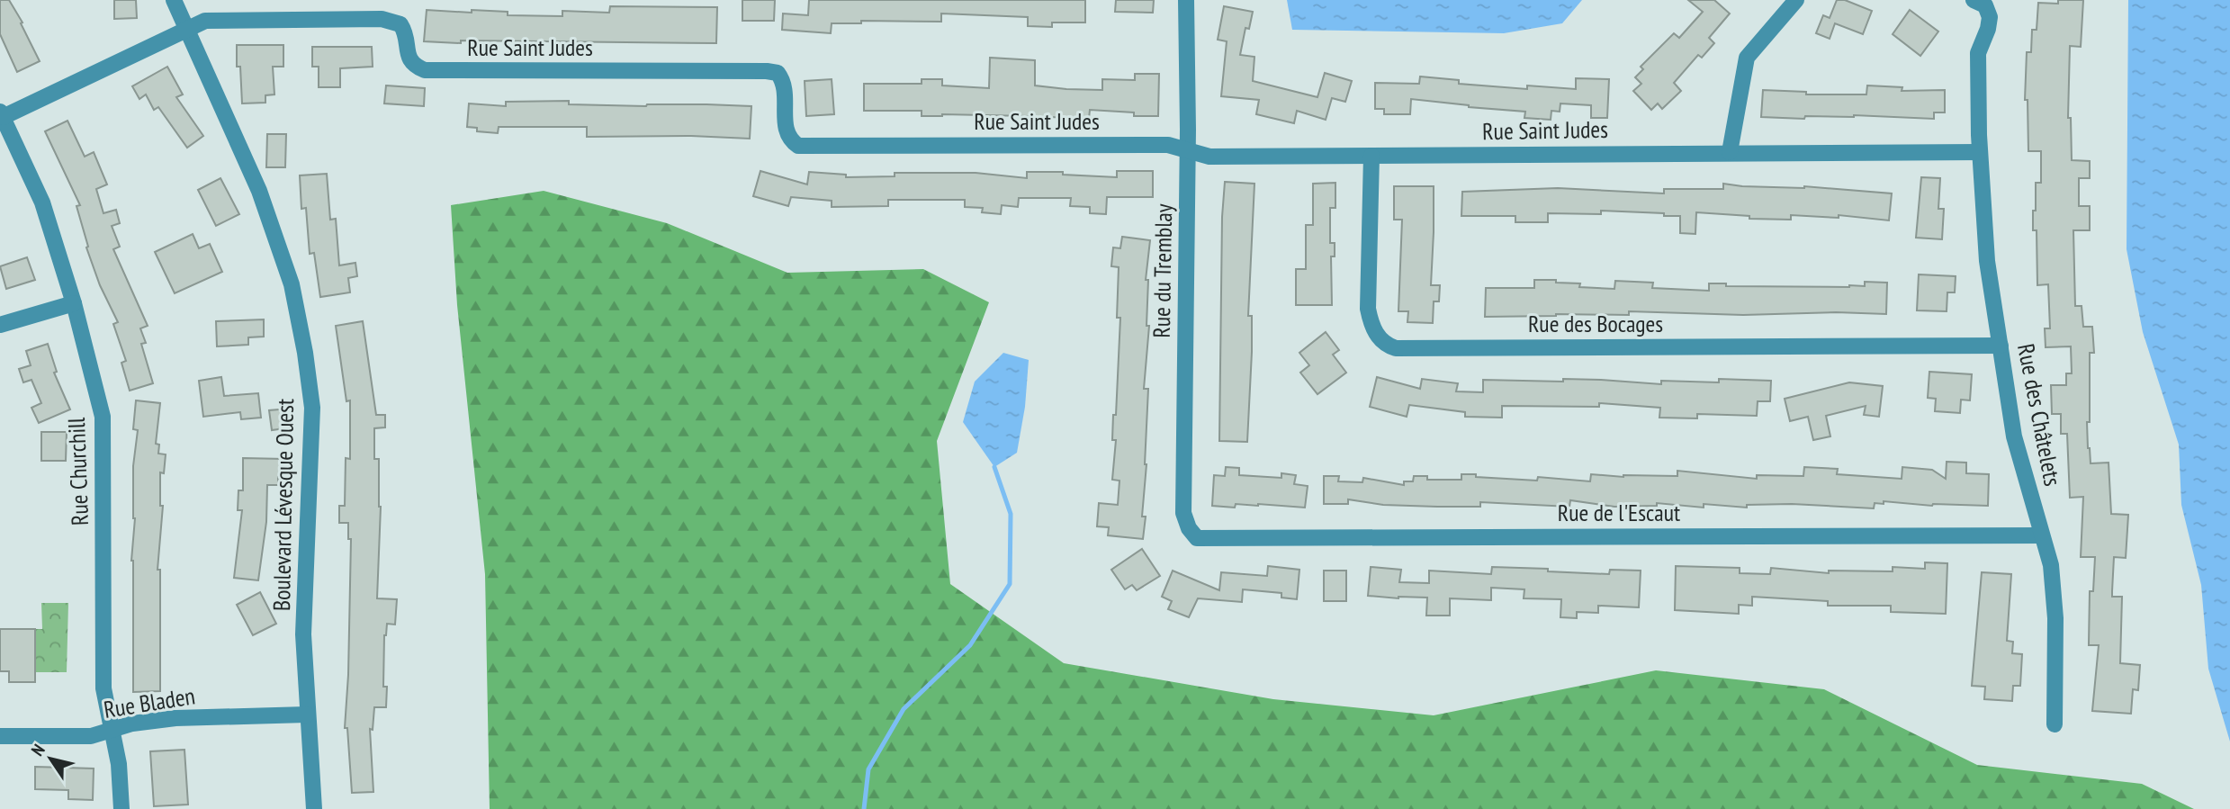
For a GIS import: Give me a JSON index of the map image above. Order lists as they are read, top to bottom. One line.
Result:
{"streets":{"street":["Rue Saint Judes","Rue du Tremblay","Rue des Bocages","Rue des Châtelets","Rue Churchill","Boulevard Lévesque Ouest","Rue de l'Escaut","Rue Bladen"]},"crossings":[["Rue Saint Judes","Rue du Tremblay"],["Rue Saint Judes","Rue des Bocages"],["Rue Saint Judes","Rue des Châtelets"],["Rue Saint Judes","Boulevard Lévesque Ouest"],["Rue du Tremblay","Rue de l'Escaut"],["Rue des Bocages","Rue des Châtelets"],["Rue des Châtelets","Rue de l'Escaut"],["Rue Churchill","Rue Bladen"],["Boulevard Lévesque Ouest","Rue Bladen"]],"north":"top left"}
